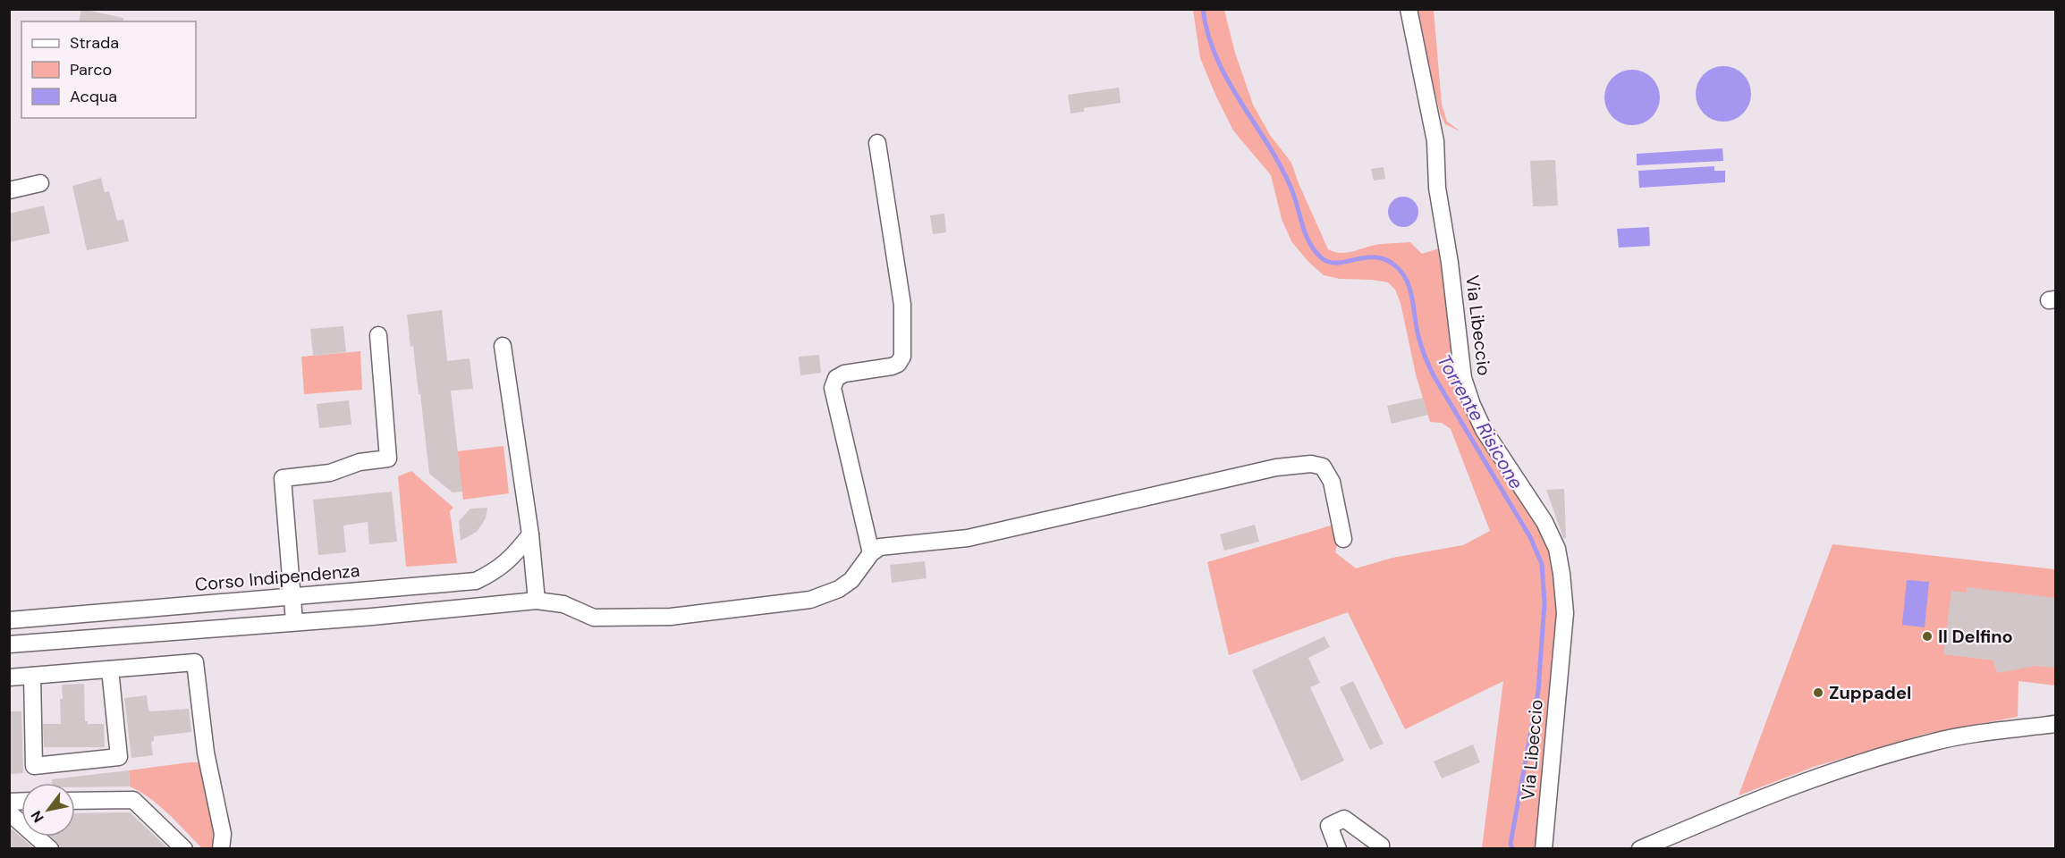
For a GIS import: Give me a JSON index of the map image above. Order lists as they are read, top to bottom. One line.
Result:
{"streets":{"street":["Via Libeccio","Corso Indipendenza"]},"water":["Torrente Risicone"],"places":["Il Delfino","Zuppadel"],"legend":["Strada","Parco","Acqua"],"north":"bottom left"}
